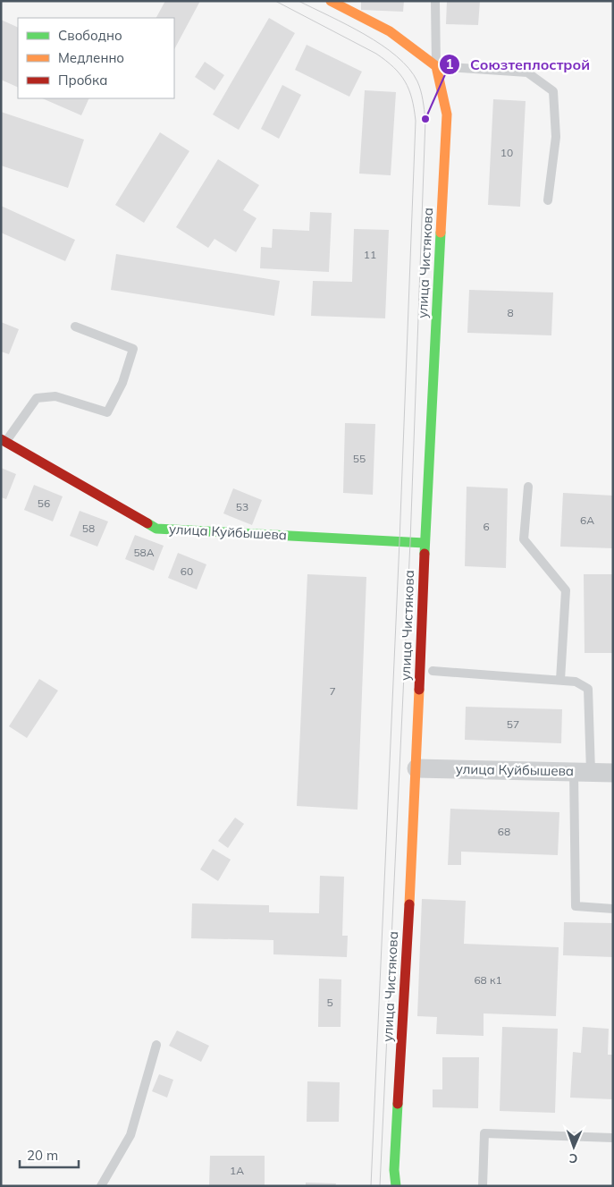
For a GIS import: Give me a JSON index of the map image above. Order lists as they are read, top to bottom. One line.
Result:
{"streets":{"street":["улица Чистякова","улица Куйбышева"]},"crossings":[["улица Чистякова","улица Куйбышева"]],"places":["Союзтеплострой"],"house_numbers":["10","11","8","55","56","53","6А","6","58","58А","60","7","57","68","68 к1","5","1А"],"legend":["Свободно","Медленно","Пробка"],"scale_bar":"20 m","north":"bottom"}
